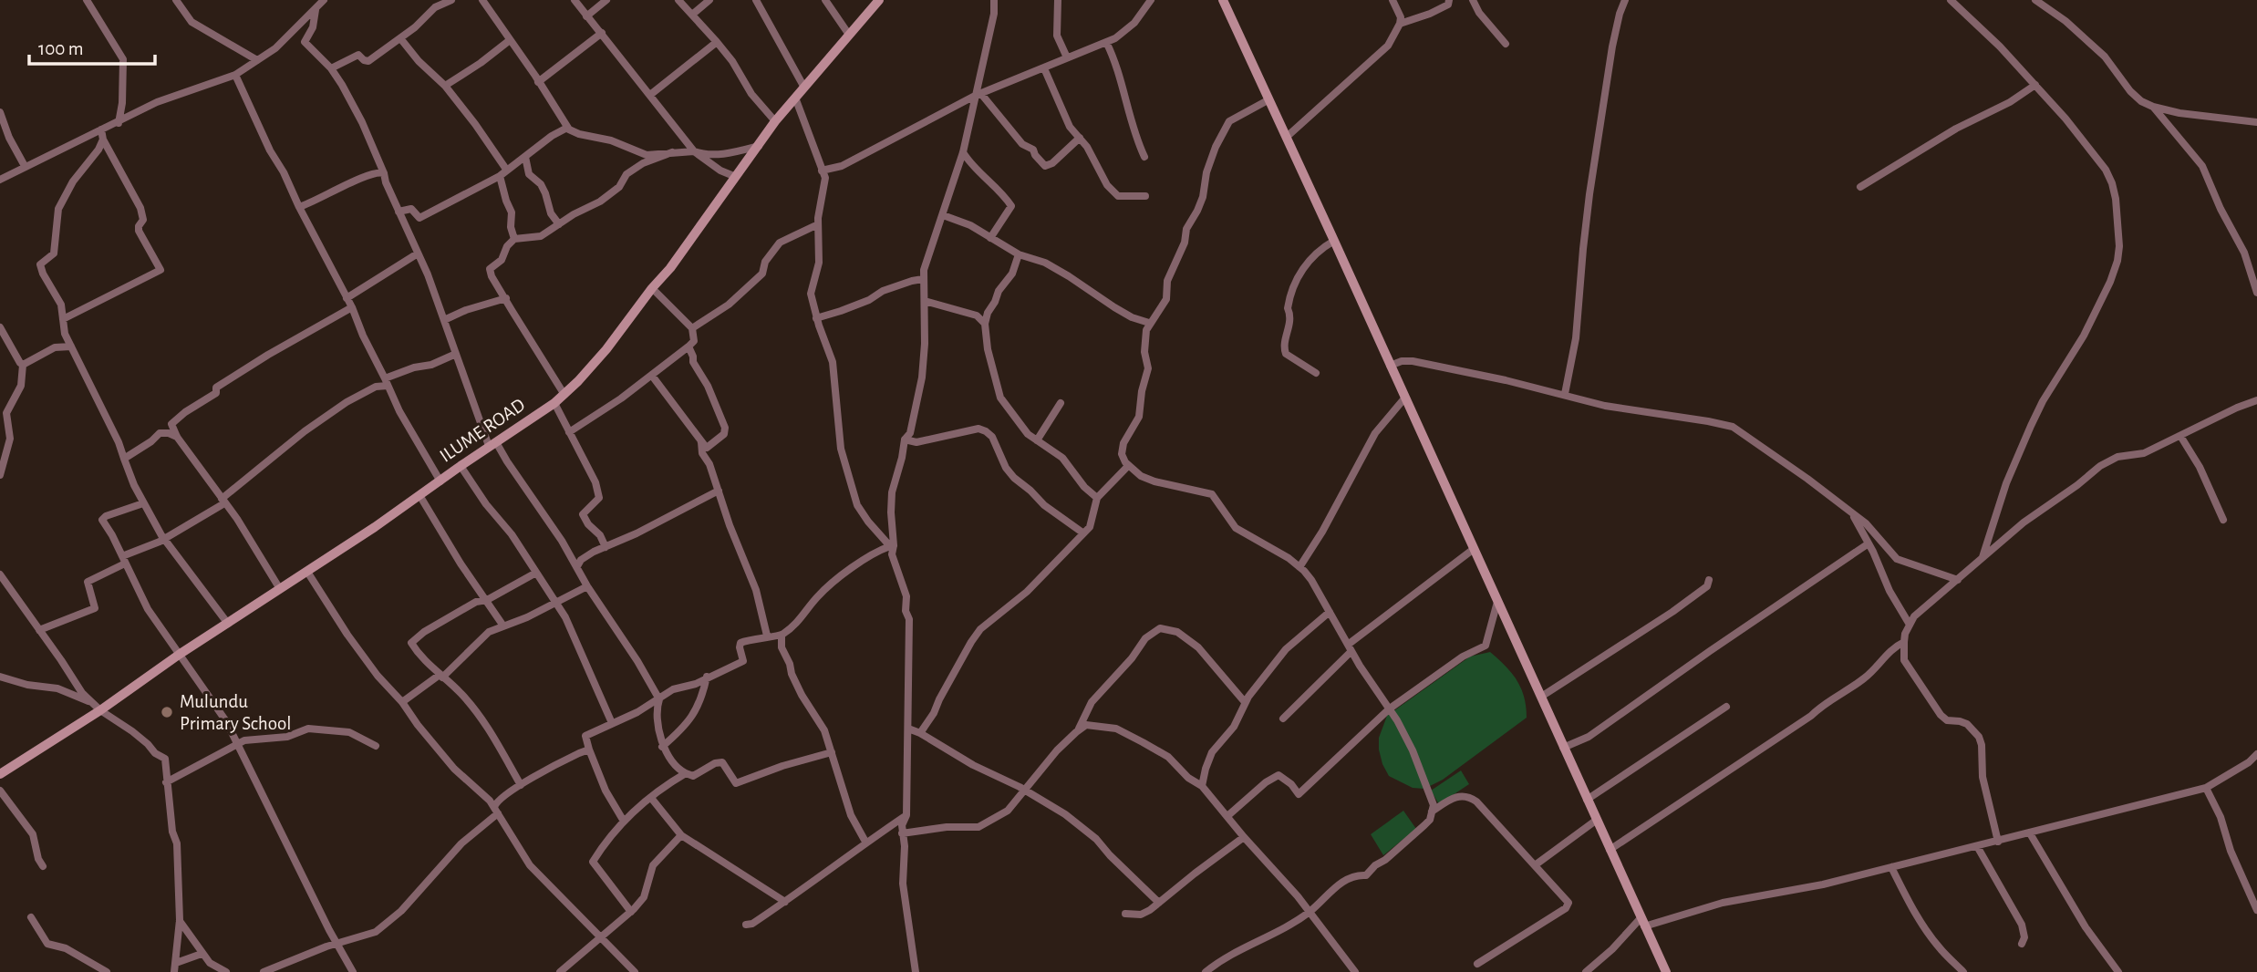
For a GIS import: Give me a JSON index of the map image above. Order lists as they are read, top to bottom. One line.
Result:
{"streets":{"street":["ILUME ROAD"]},"places":["Mulundu Primary School"],"scale_bar":"100 m"}
